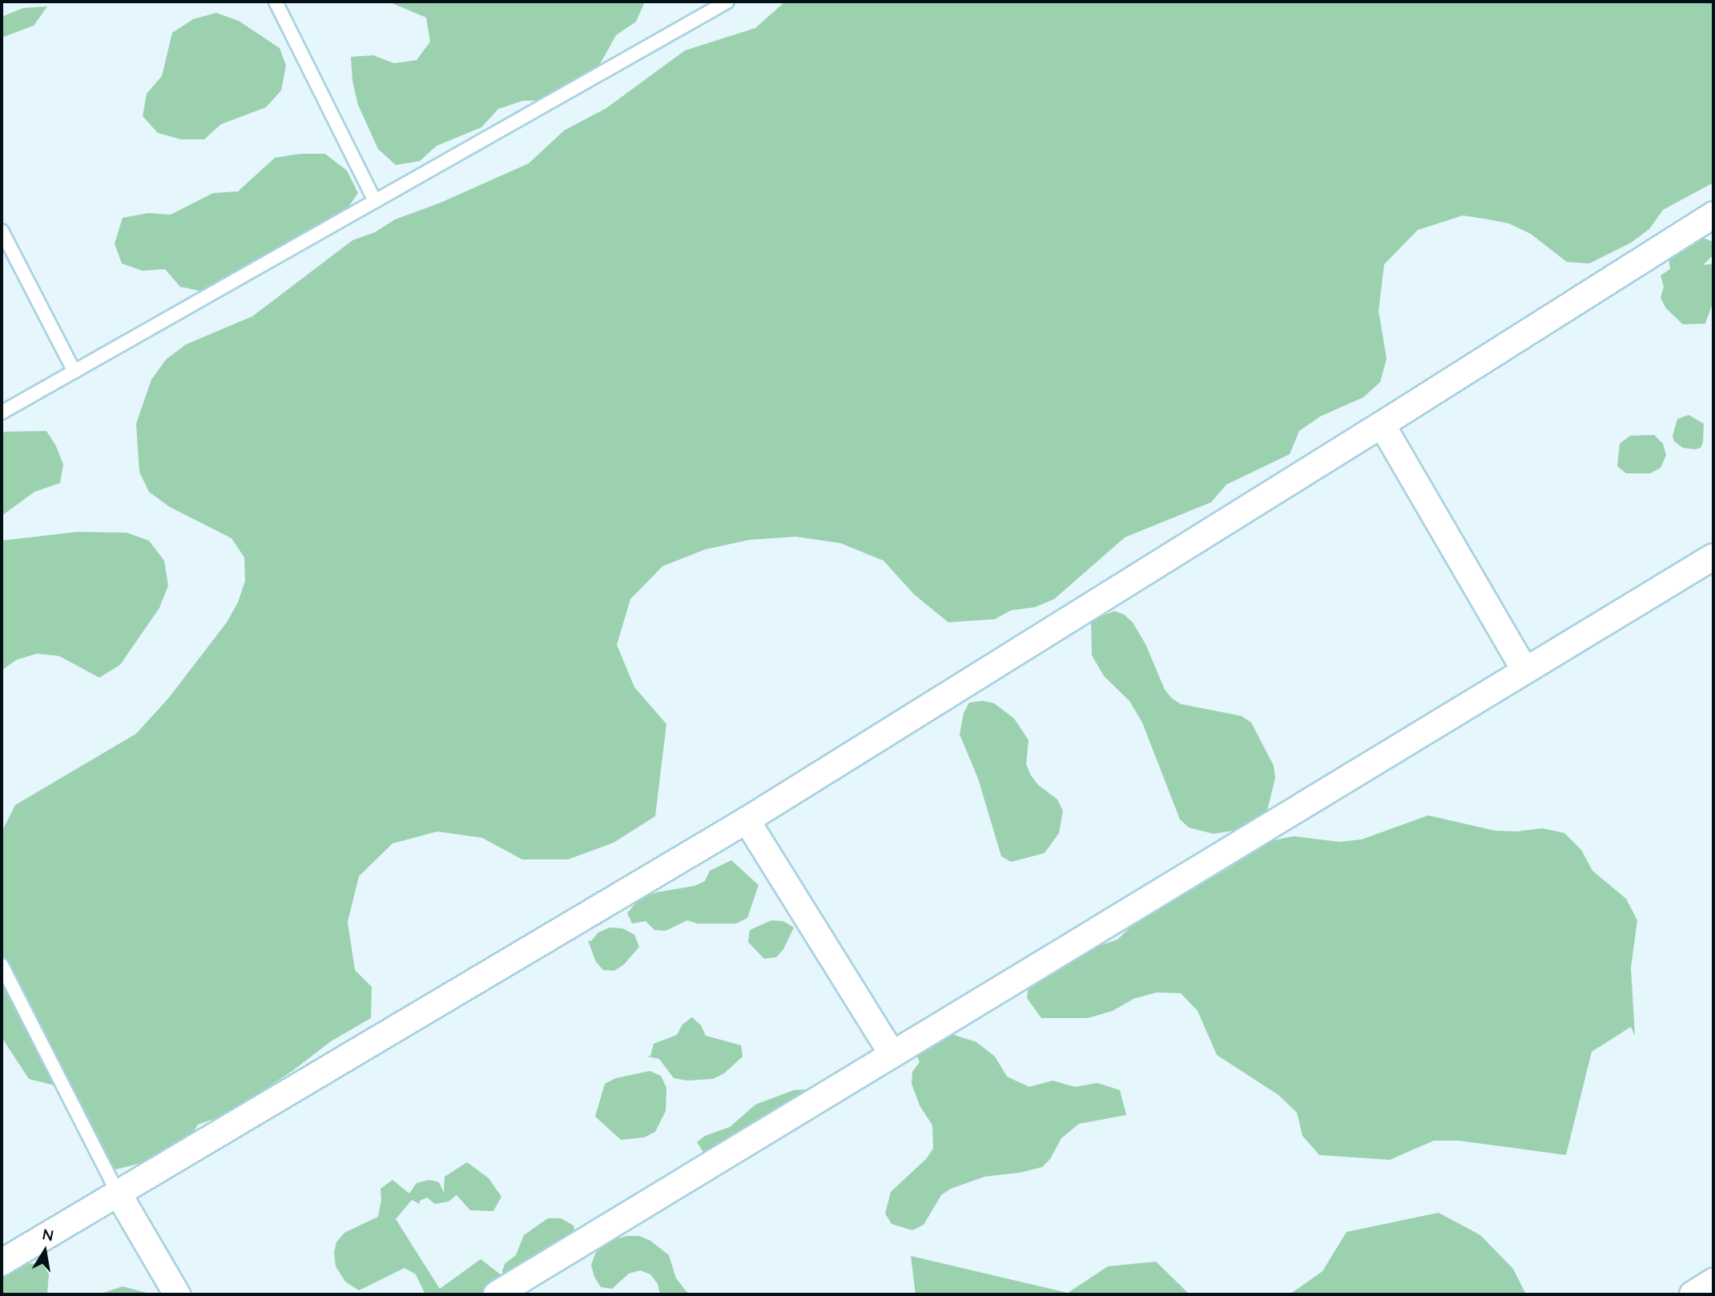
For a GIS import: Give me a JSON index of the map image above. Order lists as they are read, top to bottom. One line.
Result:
{"north":"top"}
